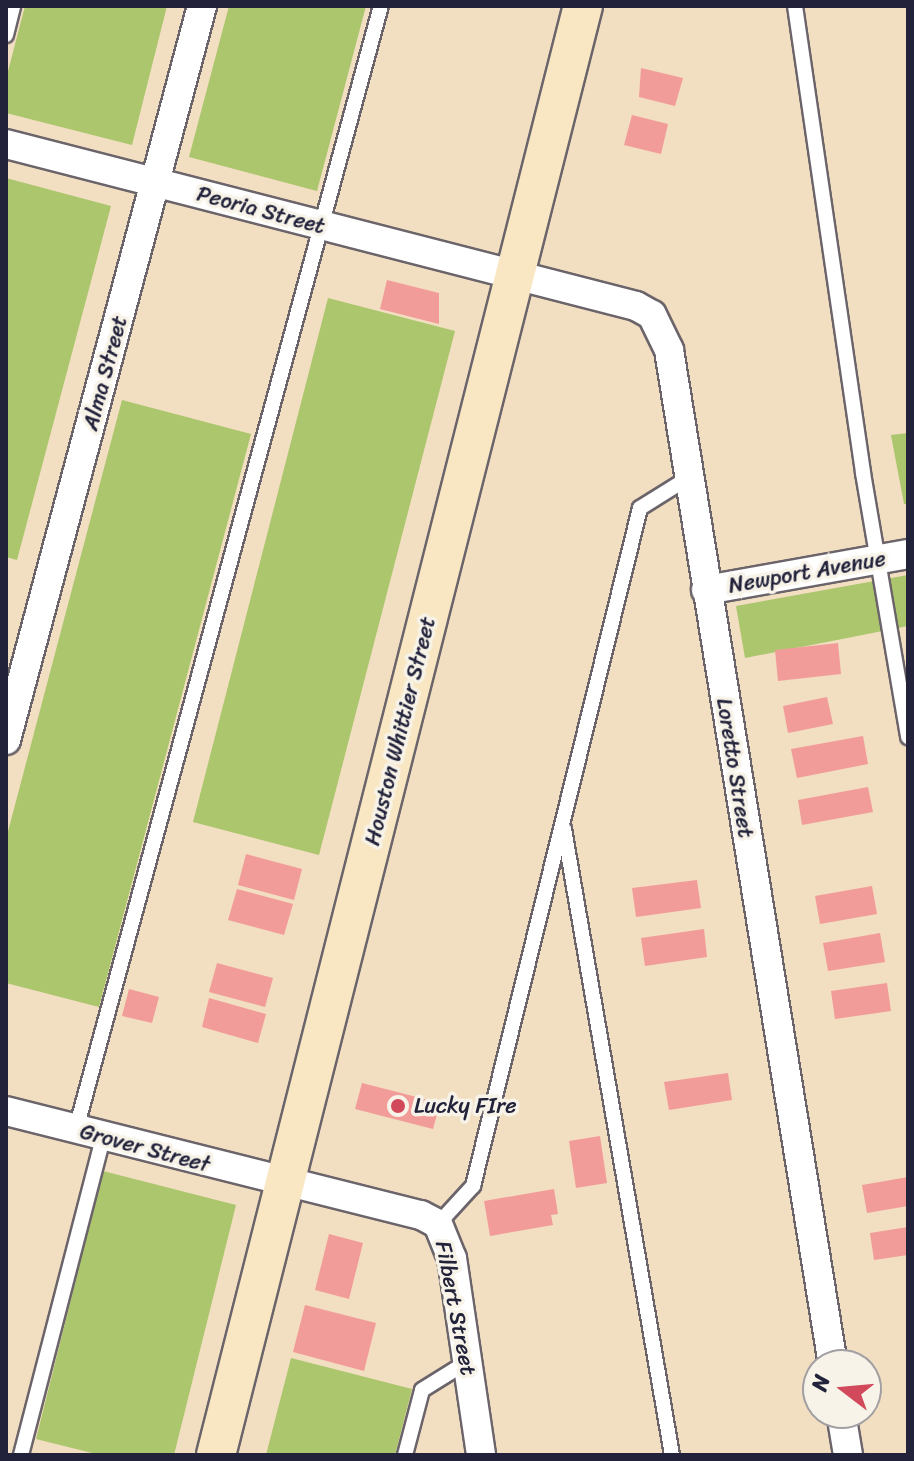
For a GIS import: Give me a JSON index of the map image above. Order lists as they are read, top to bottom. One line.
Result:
{"streets":{"street":["Peoria Street","Alma Street","Newport Avenue","Houston Whittier Street","Loretto Street","Grover Street","Filbert Street"]},"crossings":[["Peoria Street","Alma Street"],["Peoria Street","Houston Whittier Street"],["Peoria Street","Loretto Street"],["Newport Avenue","Loretto Street"],["Houston Whittier Street","Loretto Street"],["Houston Whittier Street","Grover Street"],["Houston Whittier Street","Filbert Street"],["Grover Street","Filbert Street"]],"places":["Lucky FIre"],"north":"left"}
